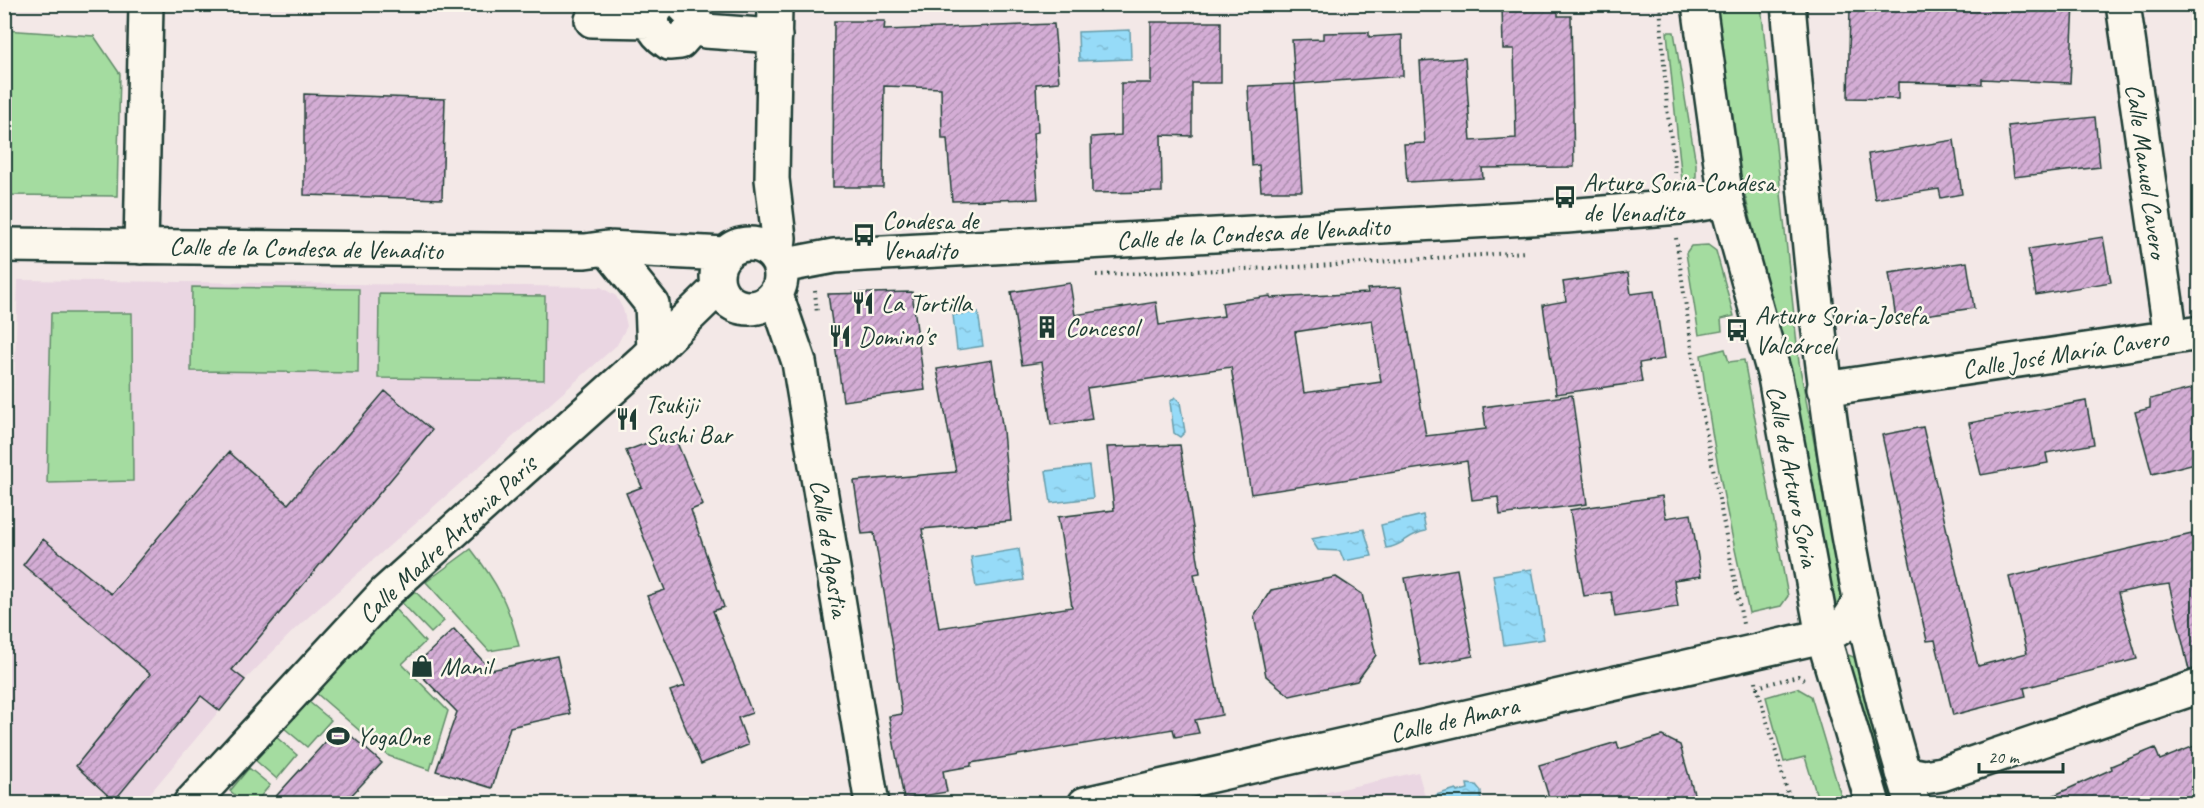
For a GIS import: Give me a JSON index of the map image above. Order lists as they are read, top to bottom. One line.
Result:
{"streets":{"street":["Calle Manuel Cavero","Calle de la Condesa de Venadito","Calle José María Cavero","Calle de Arturo Soria","Calle Madre Antonia París","Calle de Agastia","Calle de Amara"]},"crossings":[["Calle Manuel Cavero","Calle José María Cavero"],["Calle de la Condesa de Venadito","Calle de Arturo Soria"],["Calle de la Condesa de Venadito","Calle Madre Antonia París"],["Calle de la Condesa de Venadito","Calle de Agastia"],["Calle José María Cavero","Calle de Arturo Soria"],["Calle de Arturo Soria","Calle de Amara"],["Calle Madre Antonia París","Calle de Agastia"]],"places":{"bus stop":["Arturo Soria-Condesa de Venadito","Condesa de Venadito","Arturo Soria-Josefa Valcárcel"],"restaurant":["La Tortilla","Domino's","Tsukiji Sushi Bar"],"building":["Concesol"],"shop":["Manil"],"sports":["YogaOne"]},"scale_bar":"20 m"}
